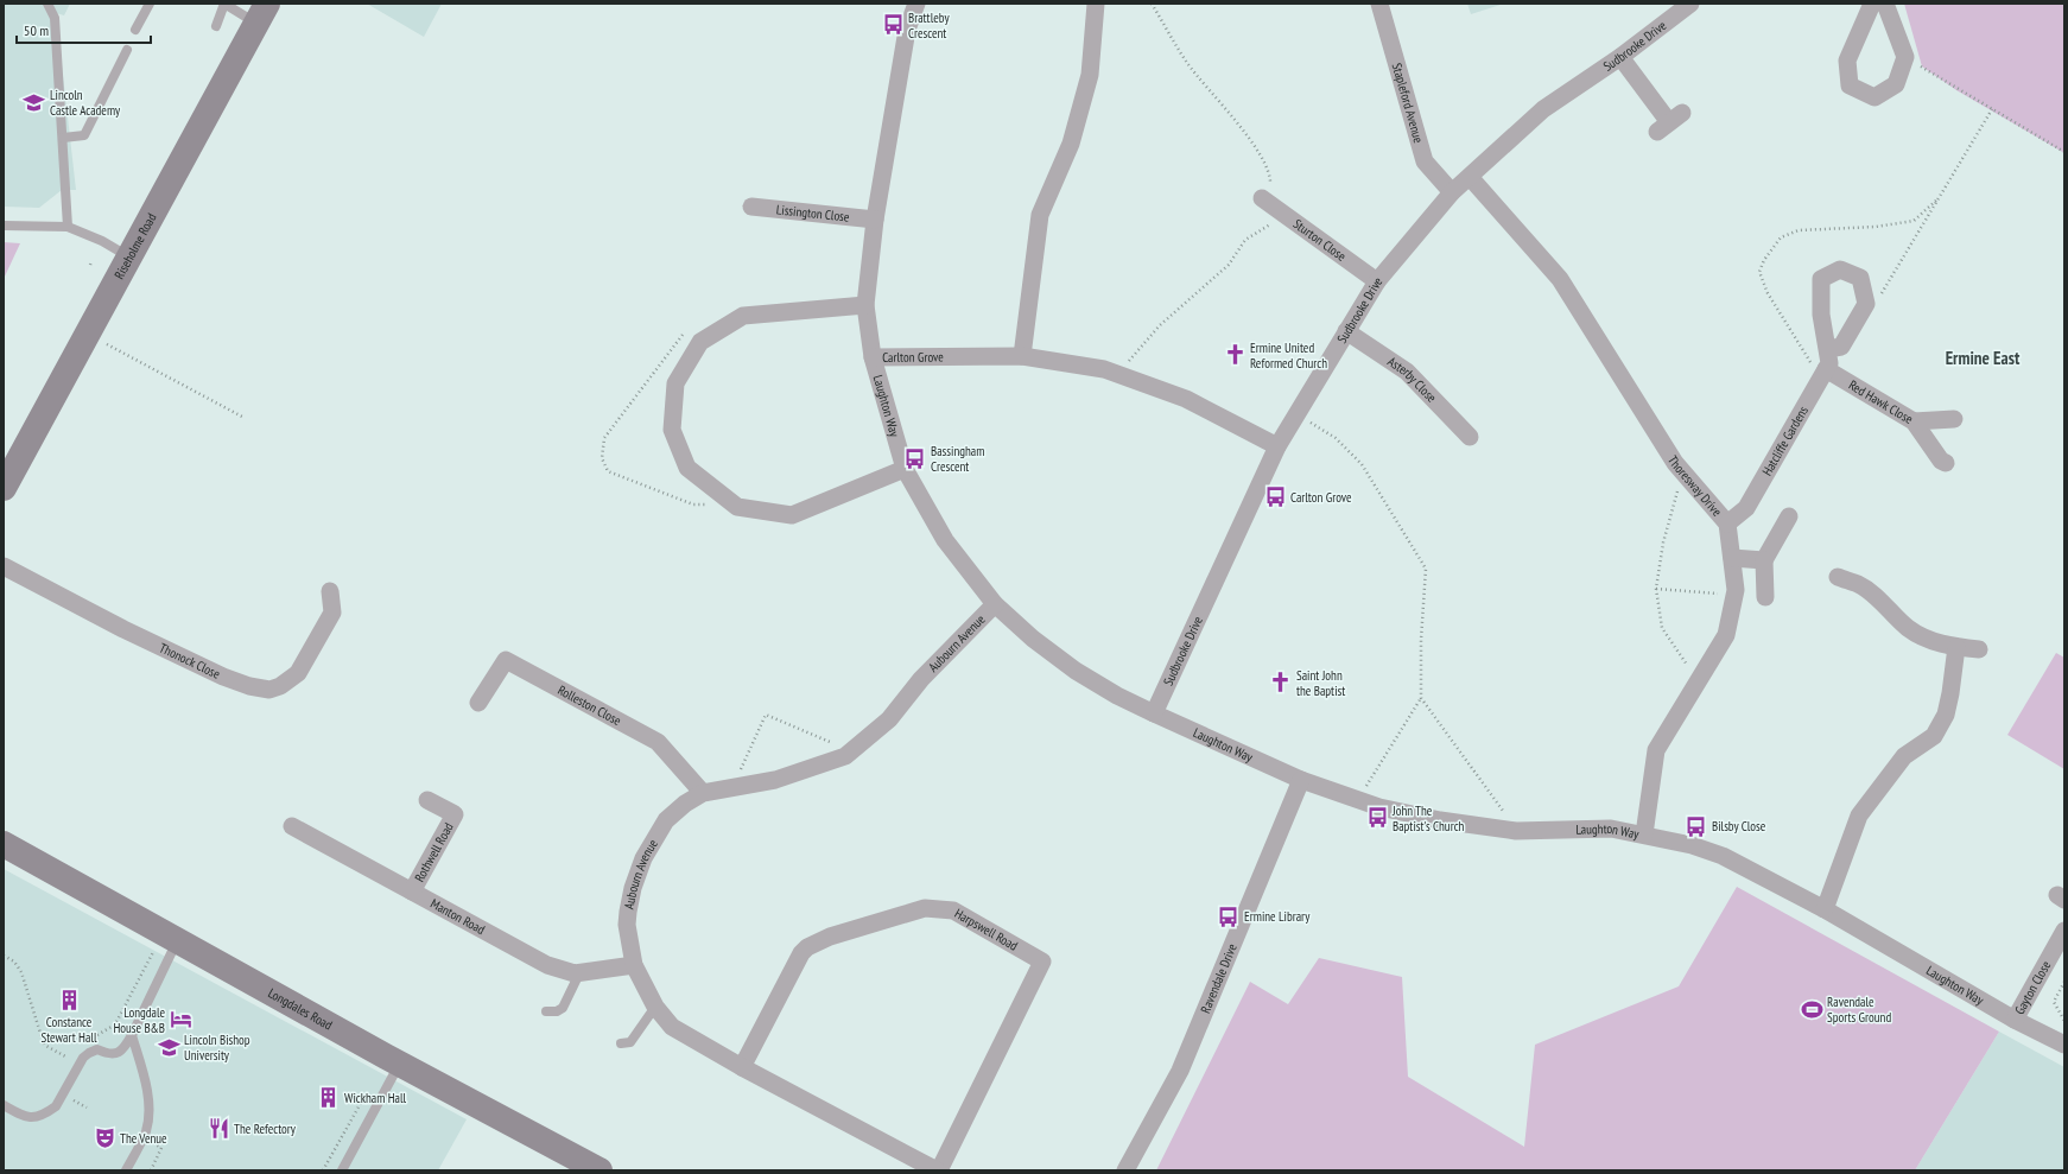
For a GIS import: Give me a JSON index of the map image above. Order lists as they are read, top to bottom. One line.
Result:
{"streets":{"main road":["Riseholme Road","Longdales Road"],"street":["Sudbrooke Drive","Stapleford Avenue","Lissington Close","Sturton Close","Carlton Grove","Asterby Close","Red Hawk Close","Laughton Way","Hatcliffe Gardens","Thoresway Drive","Aubourn Avenue","Thonock Close","Rolleston Close","Rothwell Road","Manton Road","Harpswell Road","Ravendale Drive","Gayton Close"]},"crossings":[["Sudbrooke Drive","Stapleford Avenue"],["Sudbrooke Drive","Sturton Close"],["Sudbrooke Drive","Carlton Grove"],["Sudbrooke Drive","Asterby Close"],["Sudbrooke Drive","Laughton Way"],["Sudbrooke Drive","Thoresway Drive"],["Lissington Close","Laughton Way"],["Carlton Grove","Laughton Way"],["Red Hawk Close","Hatcliffe Gardens"],["Laughton Way","Thoresway Drive"],["Laughton Way","Aubourn Avenue"],["Laughton Way","Ravendale Drive"],["Laughton Way","Gayton Close"],["Hatcliffe Gardens","Thoresway Drive"],["Aubourn Avenue","Rolleston Close"],["Aubourn Avenue","Manton Road"],["Aubourn Avenue","Harpswell Road"],["Rothwell Road","Manton Road"]],"districts":["Ermine East"],"places":{"bus stop":["Brattleby Crescent","Bassingham Crescent","Carlton Grove","John The Baptist's Church","Bilsby Close","Ermine Library"],"school or university":["Lincoln Castle Academy","Lincoln Bishop University"],"church":["Ermine United Reformed Church","Saint John the Baptist"],"building":["Constance Stewart Hall","Wickham Hall"],"sports":["Ravendale Sports Ground"],"hotel":["Longdale House B&B"],"restaurant":["The Refectory"],"theatre":["The Venue"]},"scale_bar":"50 m"}
